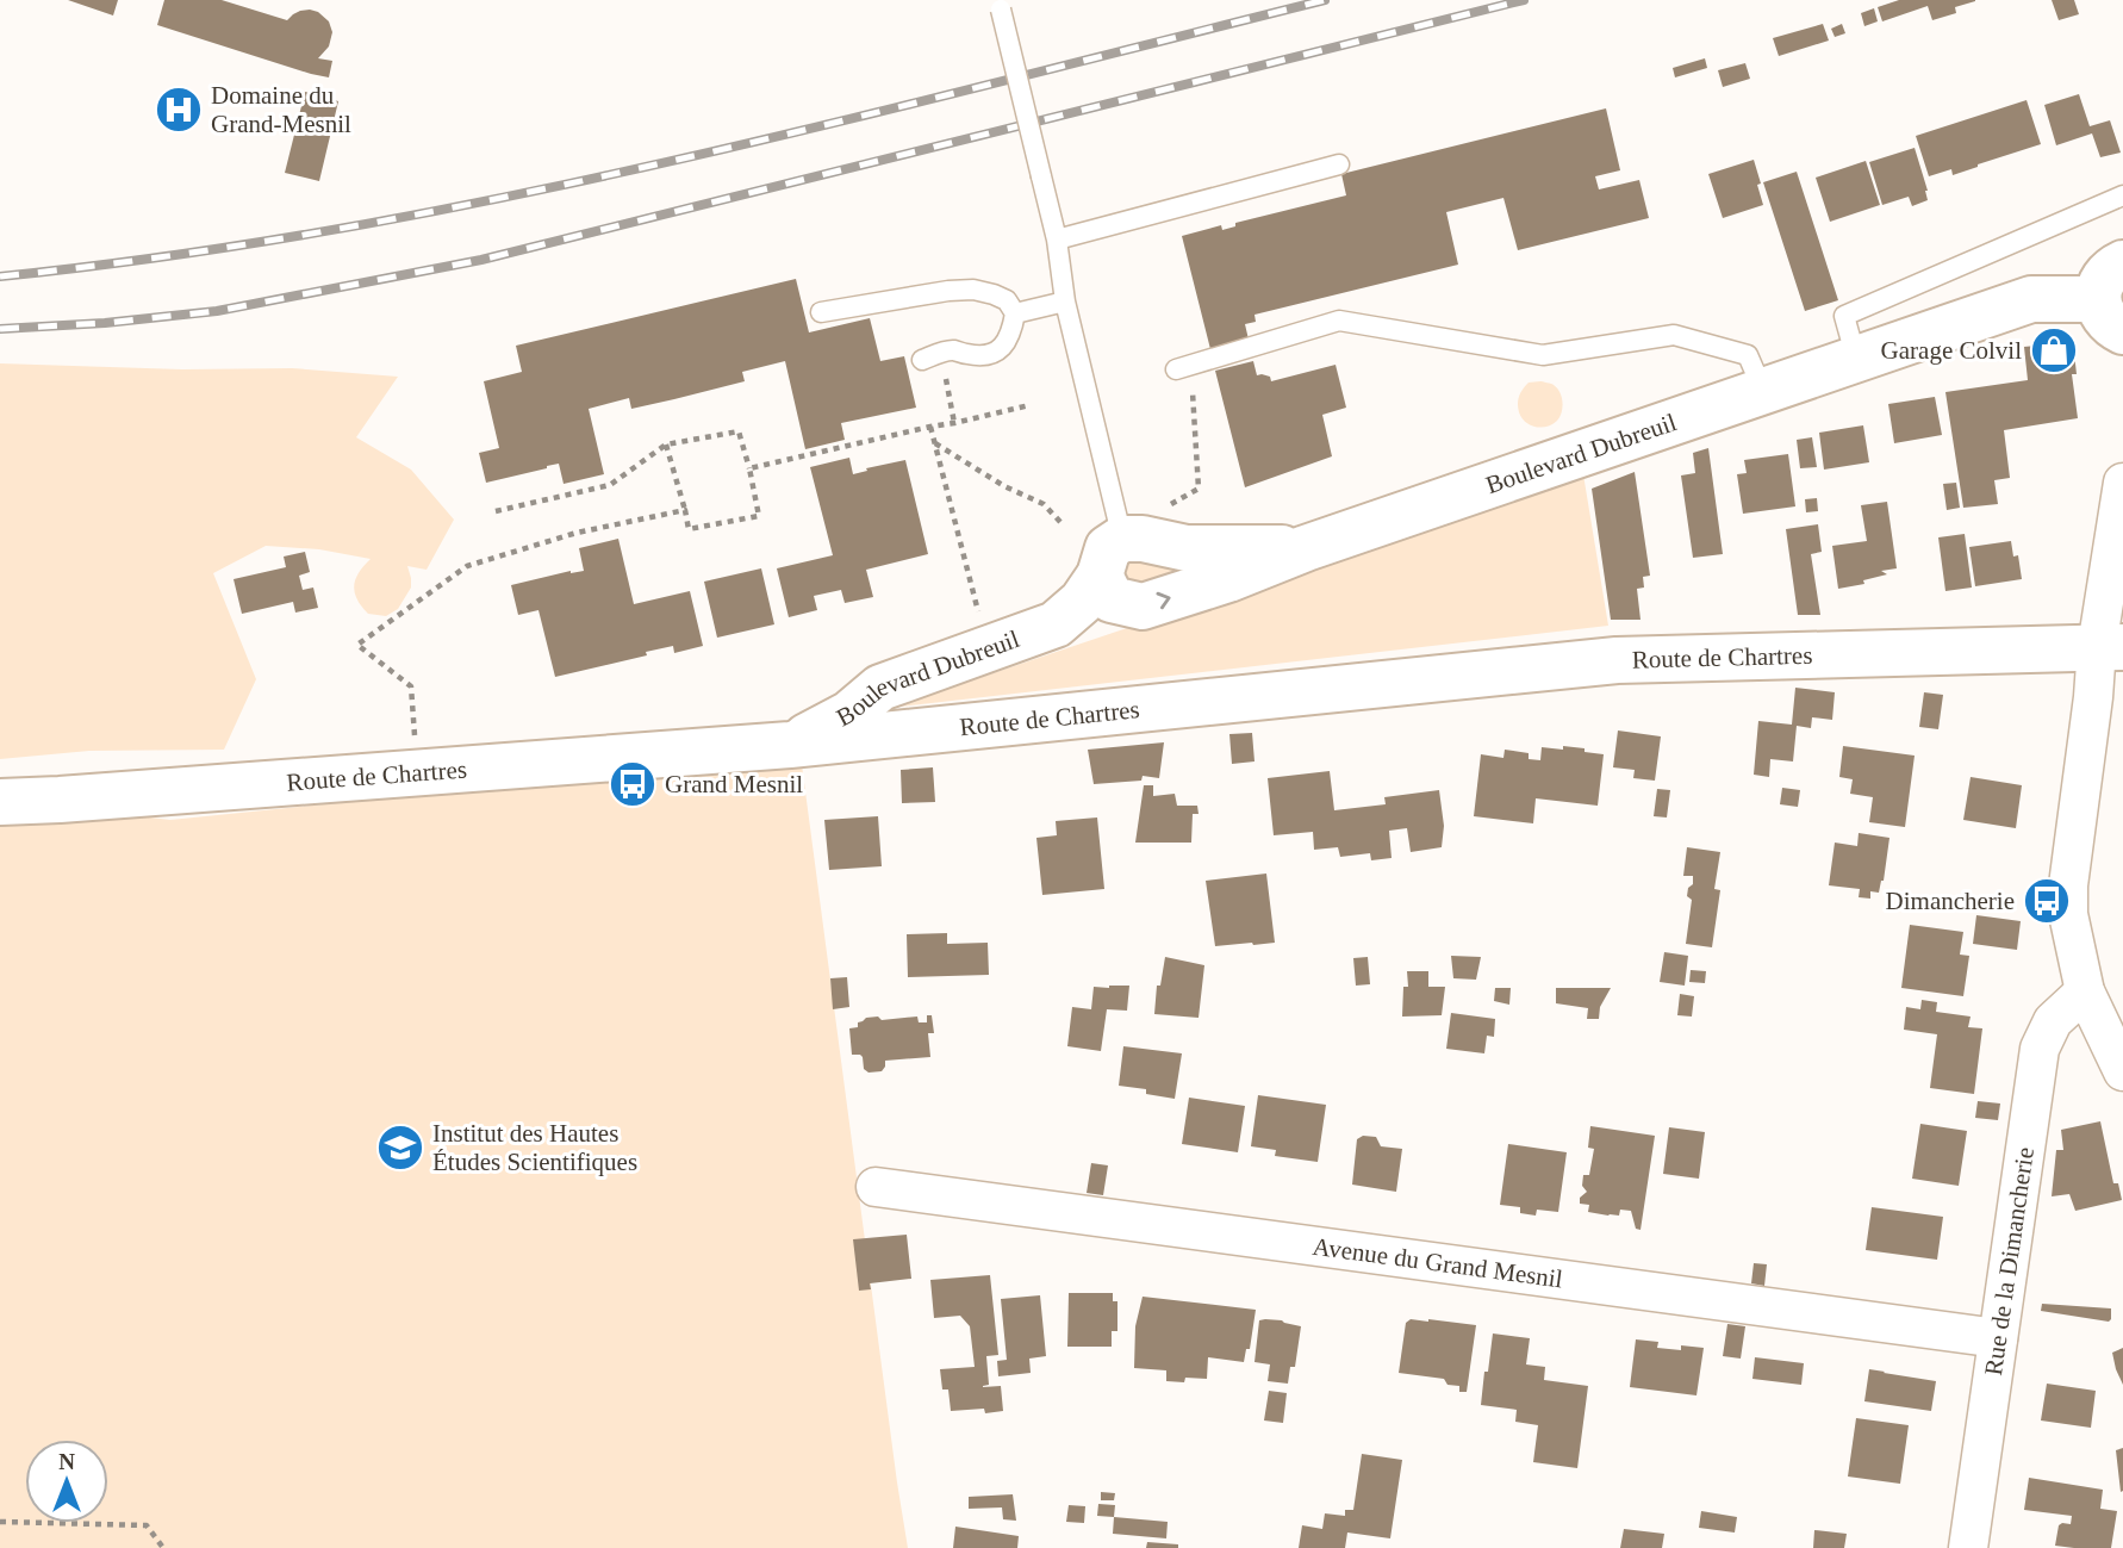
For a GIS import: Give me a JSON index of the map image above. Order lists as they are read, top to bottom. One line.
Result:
{"streets":{"main road":["Boulevard Dubreuil","Route de Chartres"],"street":["Avenue du Grand Mesnil","Rue de la Dimancherie"]},"crossings":[["Boulevard Dubreuil","Route de Chartres"],["Avenue du Grand Mesnil","Rue de la Dimancherie"]],"places":{"hospital":["Domaine du Grand-Mesnil"],"shop":["Garage Colvil"],"bus stop":["Grand Mesnil","Dimancherie"],"school or university":["Institut des Hautes Études Scientifiques"]},"north":"top"}
